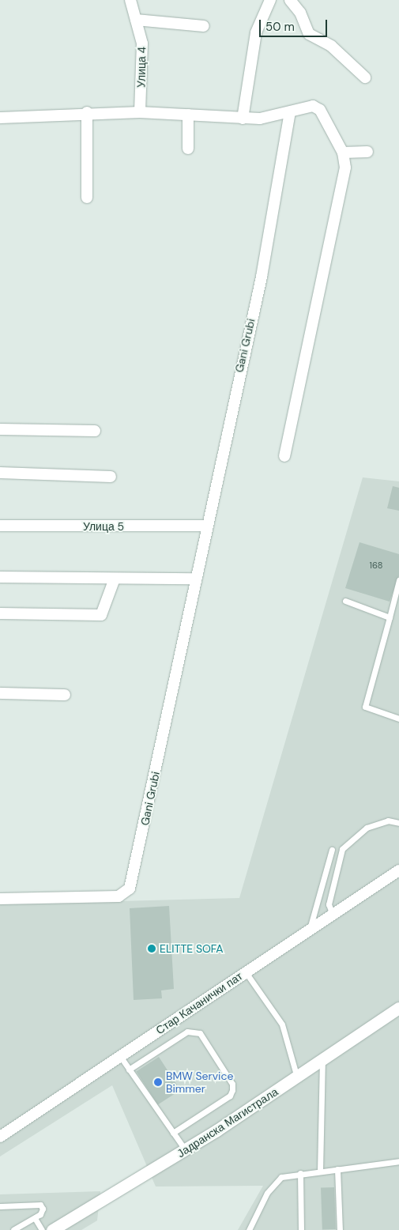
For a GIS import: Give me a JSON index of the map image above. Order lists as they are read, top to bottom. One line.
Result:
{"streets":{"street":["Улица 4","Gani Grubi","Улица 5","Стар Качанички пат","Јадранска Магистрала"]},"crossings":[["Gani Grubi","Улица 5"]],"places":["ELITTE SOFA","BMW Service Bimmer"],"house_numbers":["168"],"scale_bar":"50 m"}
